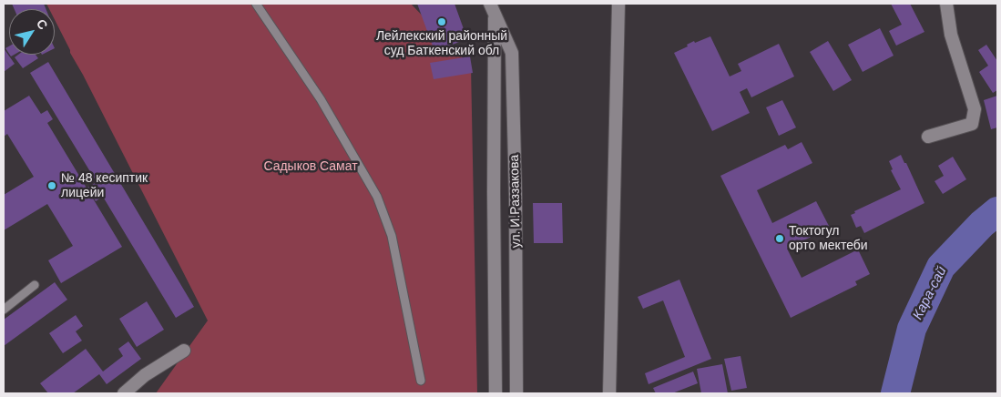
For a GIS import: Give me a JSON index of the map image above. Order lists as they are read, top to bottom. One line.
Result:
{"streets":{"street":["ул. И.Раззакова"]},"water":["Кара-сай"],"parks":["Садыков Самат"],"places":["Лейлекский районный суд Баткенский обл","№ 48 кесиптик лицейи","Токтогул орто мектеби"],"north":"top right"}
